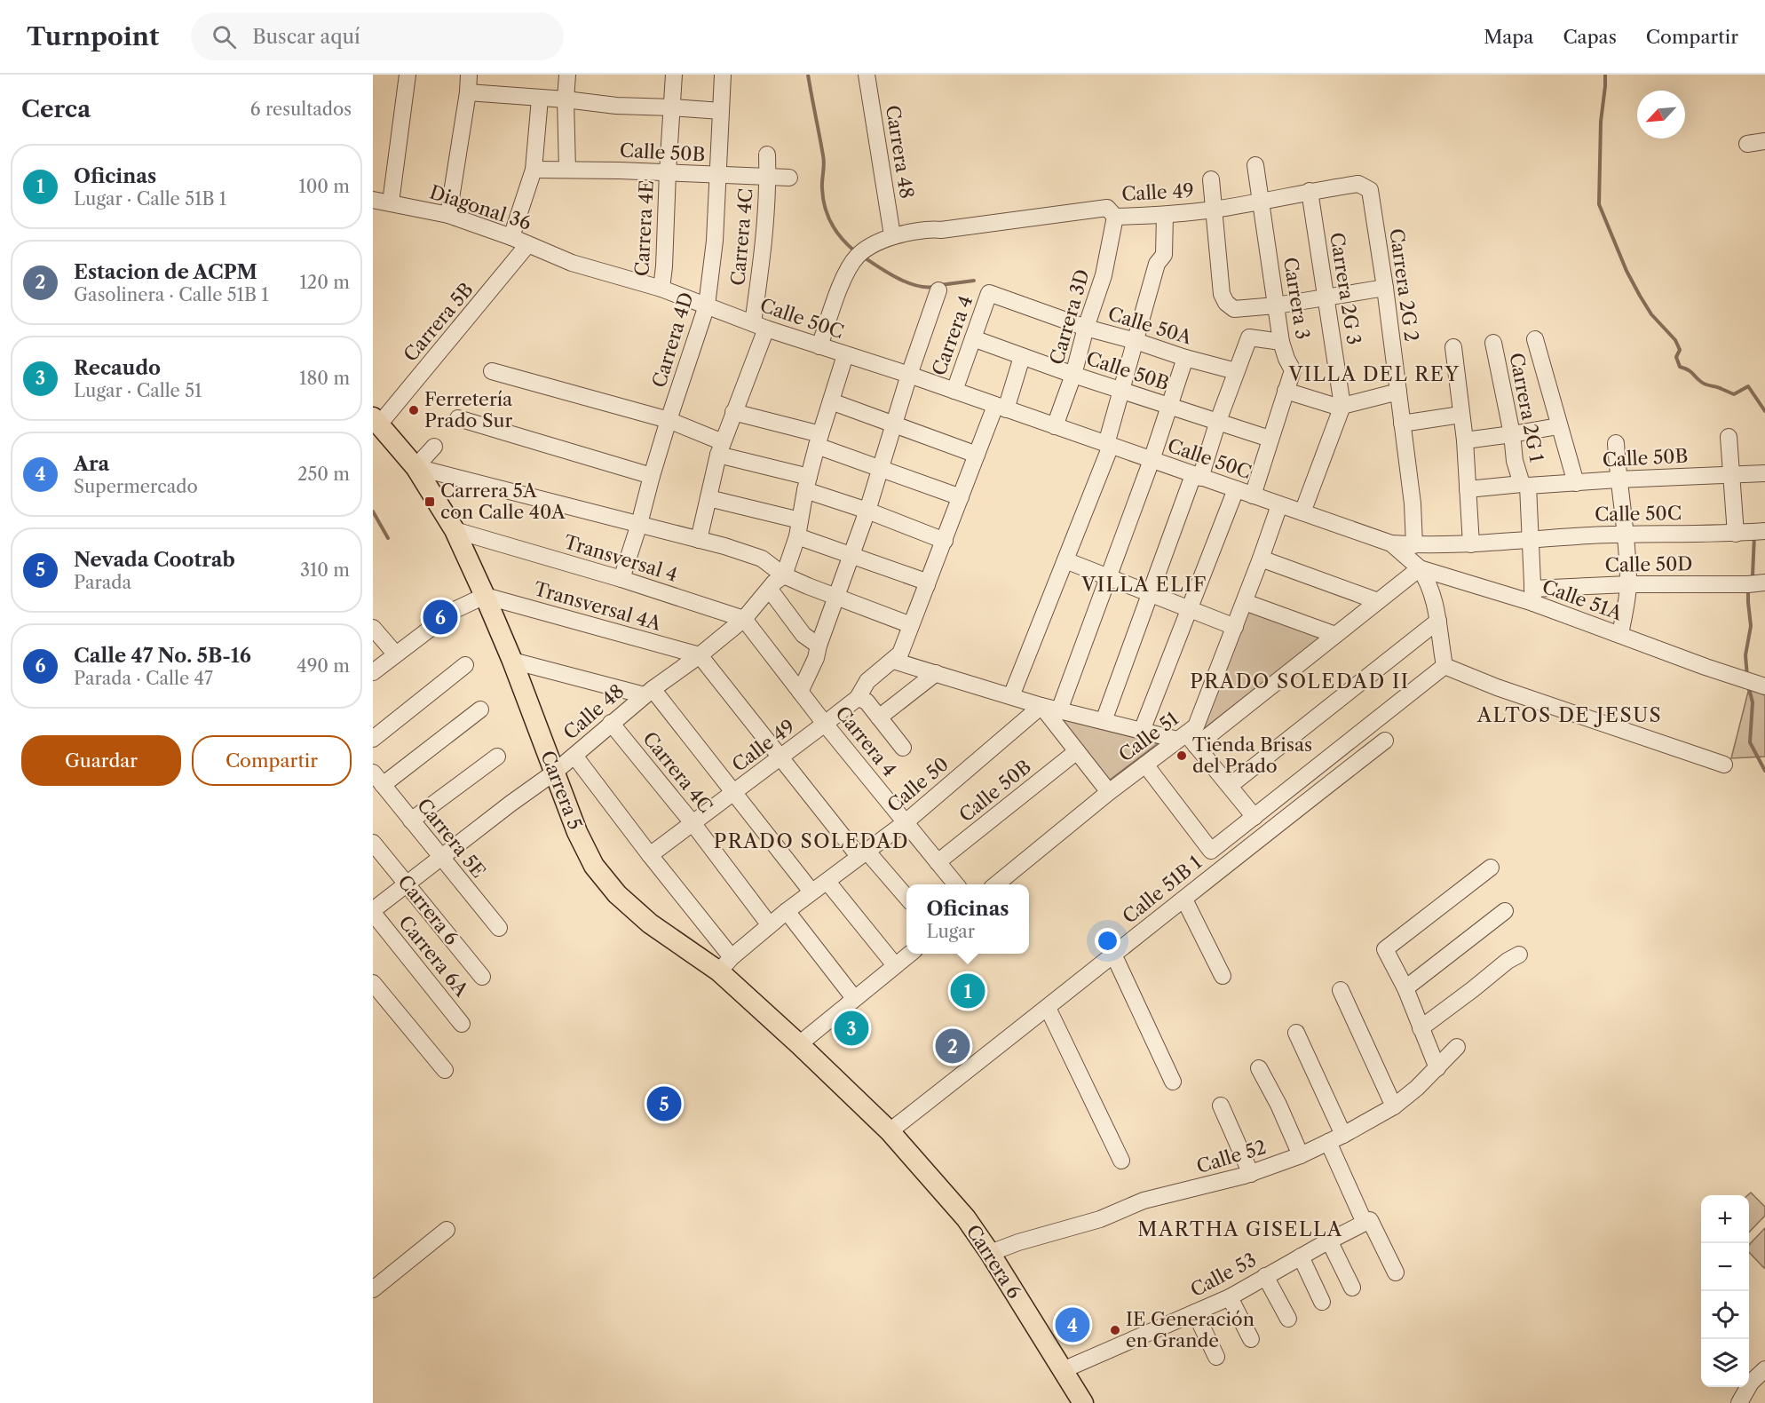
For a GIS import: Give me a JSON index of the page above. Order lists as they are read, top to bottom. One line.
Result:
{"streets":{"main road":["Carrera 5","Carrera 6"],"street":["Carrera 48","Calle 50B","Calle 49","Diagonal 36","Carrera 4E","Carrera 4C","Carrera 2G 2","Carrera 2G 3","Carrera 3","Carrera 3D","Calle 50C","Carrera 5B","Calle 50A","Carrera 4","Carrera 4D","Carrera 2G 1","Transversal 4","Calle 50D","Calle 51A","Transversal 4A","Calle 48","Calle 51","Calle 50","Carrera 5E","Calle 51B 1","Carrera 6A","Calle 52","Calle 53"]},"crossings":[["Carrera 48","Calle 49"],["Calle 50B","Carrera 4E"],["Calle 50B","Carrera 4C"],["Calle 50B","Carrera 3"],["Calle 50B","Carrera 3D"],["Calle 50B","Carrera 4"],["Calle 50B","Carrera 4D"],["Calle 50B","Carrera 2G 1"],["Calle 49","Carrera 4C"],["Calle 49","Carrera 2G 2"],["Calle 49","Carrera 2G 3"],["Calle 49","Carrera 3"],["Calle 49","Carrera 3D"],["Calle 49","Calle 50C"],["Calle 49","Carrera 4"],["Calle 49","Carrera 5"],["Diagonal 36","Carrera 4E"],["Diagonal 36","Calle 50C"],["Diagonal 36","Carrera 5B"],["Carrera 4E","Calle 50C"],["Carrera 4C","Calle 50C"],["Carrera 4C","Calle 48"],["Carrera 4C","Calle 50"],["Carrera 2G 2","Calle 50C"],["Carrera 2G 3","Calle 50C"],["Carrera 3","Calle 50C"],["Carrera 3D","Calle 50C"],["Carrera 3D","Calle 50A"],["Calle 50C","Carrera 4"],["Calle 50C","Carrera 4D"],["Calle 50C","Carrera 2G 1"],["Calle 50C","Calle 51A"],["Calle 50C","Calle 51"],["Carrera 5B","Carrera 5"],["Calle 50A","Carrera 4"],["Carrera 4","Transversal 4"],["Carrera 4","Calle 48"],["Carrera 4","Calle 50"],["Carrera 4D","Transversal 4"],["Carrera 2G 1","Calle 50D"],["Carrera 2G 1","Calle 51A"],["Transversal 4","Calle 48"],["Transversal 4","Carrera 5"],["Calle 50D","Calle 51A"],["Calle 51A","Calle 51"],["Transversal 4A","Calle 48"],["Transversal 4A","Carrera 5"],["Calle 48","Carrera 5"],["Calle 48","Carrera 5E"],["Calle 48","Carrera 6"],["Calle 48","Carrera 6A"],["Calle 50","Carrera 5"],["Carrera 5","Carrera 6"],["Calle 51B 1","Carrera 6"],["Carrera 6","Calle 52"],["Carrera 6","Calle 53"]],"districts":["VILLA DEL REY","VILLA ELIF","PRADO SOLEDAD II","ALTOS DE JESUS","PRADO SOLEDAD","MARTHA GISELLA"],"places":{"other":["Ferretería Prado Sur","Tienda Brisas del Prado","IE Generación en Grande"],"transit":["Carrera 5A con Calle 40A"]},"north":"bottom left","page":{"header":"Turnpoint","search":"Buscar aquí","nav":["Mapa","Capas","Compartir"],"heading":["Cerca","6 resultados"],"list":[{"mark":"1","name":"Oficinas","note":"Lugar · Calle 51B 1","value":"100 m"},{"mark":"2","name":"Estacion de ACPM","note":"Gasolinera · Calle 51B 1","value":"120 m"},{"mark":"3","name":"Recaudo","note":"Lugar · Calle 51","value":"180 m"},{"mark":"4","name":"Ara","note":"Supermercado","value":"250 m"},{"mark":"5","name":"Nevada Cootrab","note":"Parada","value":"310 m"},{"mark":"6","name":"Calle 47 No. 5B-16","note":"Parada · Calle 47","value":"490 m"}],"pins":["6","1","3","2","5","4"],"buttons":["Guardar","Compartir"],"popup":["Oficinas","Lugar"],"map_buttons":["+","−"]}}
